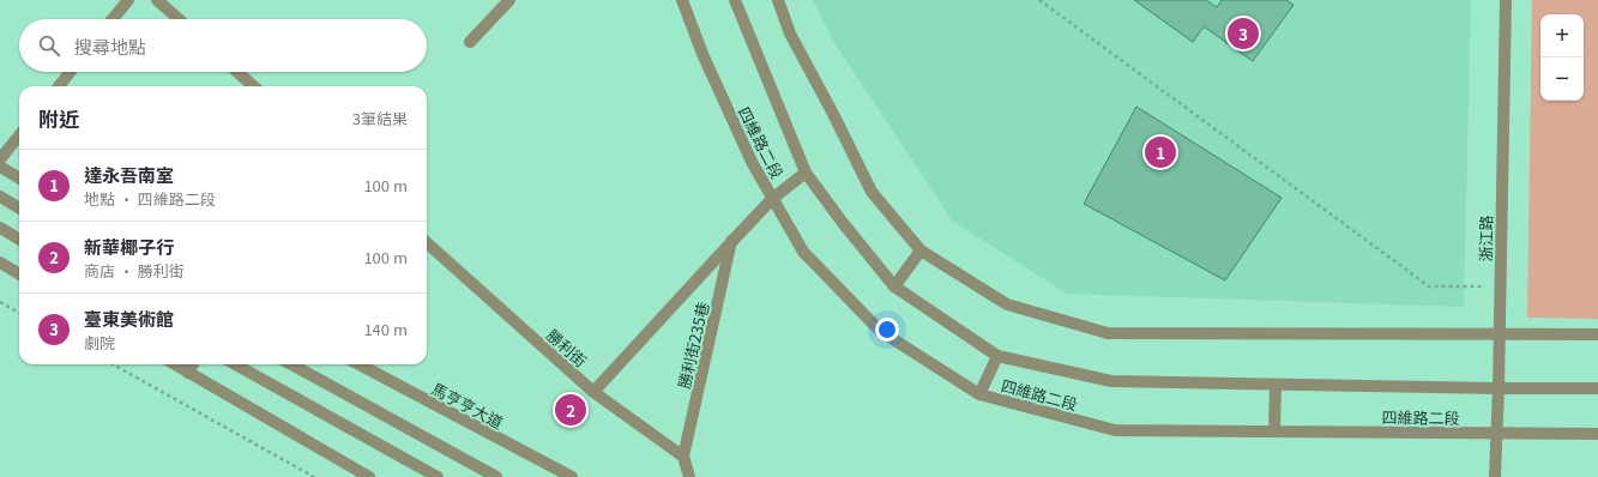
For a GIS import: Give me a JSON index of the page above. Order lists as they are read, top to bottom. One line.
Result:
{"streets":{"street":["四維路二段","浙江路","勝利街235巷","勝利街","馬亨亨大道"]},"crossings":[["四維路二段","浙江路"],["勝利街235巷","勝利街"]],"page":{"map_buttons":["+","−"],"pins":["3","1","2"],"search":"搜尋地點","heading":["附近","3筆結果"],"list":[{"mark":"1","name":"達永吾南室","note":"地點 · 四維路二段","value":"100 m"},{"mark":"2","name":"新華椰子行","note":"商店 · 勝利街","value":"100 m"},{"mark":"3","name":"臺東美術館","note":"劇院","value":"140 m"}]}}
